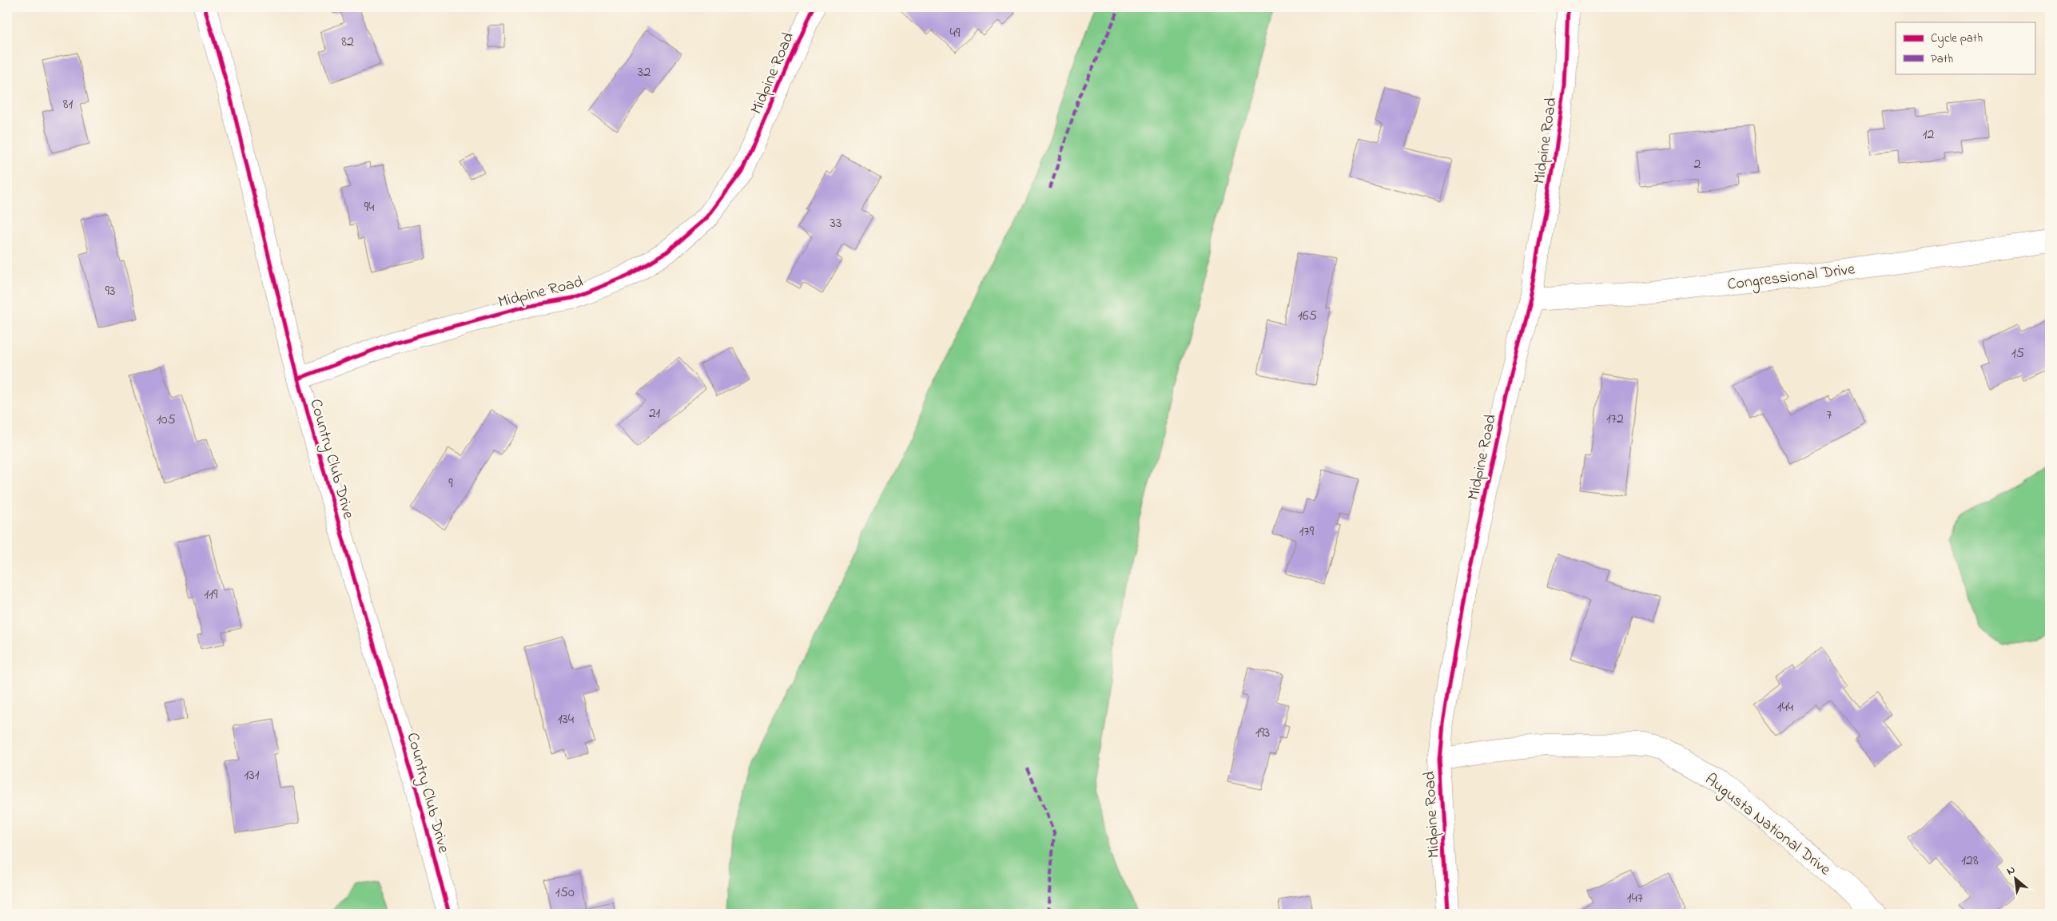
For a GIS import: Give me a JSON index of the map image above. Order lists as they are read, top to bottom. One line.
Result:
{"streets":{"street":["Midpine Road","Congressional Drive","Country Club Drive","Augusta National Drive"]},"crossings":[["Midpine Road","Congressional Drive"],["Midpine Road","Country Club Drive"],["Midpine Road","Augusta National Drive"]],"house_numbers":["49","82","32","81","12","2","94","33","93","165","15","21","7","172","105","9","179","119","144","134","193","131","128","150","147"],"legend":["Cycle path","Path"],"north":"top left"}
